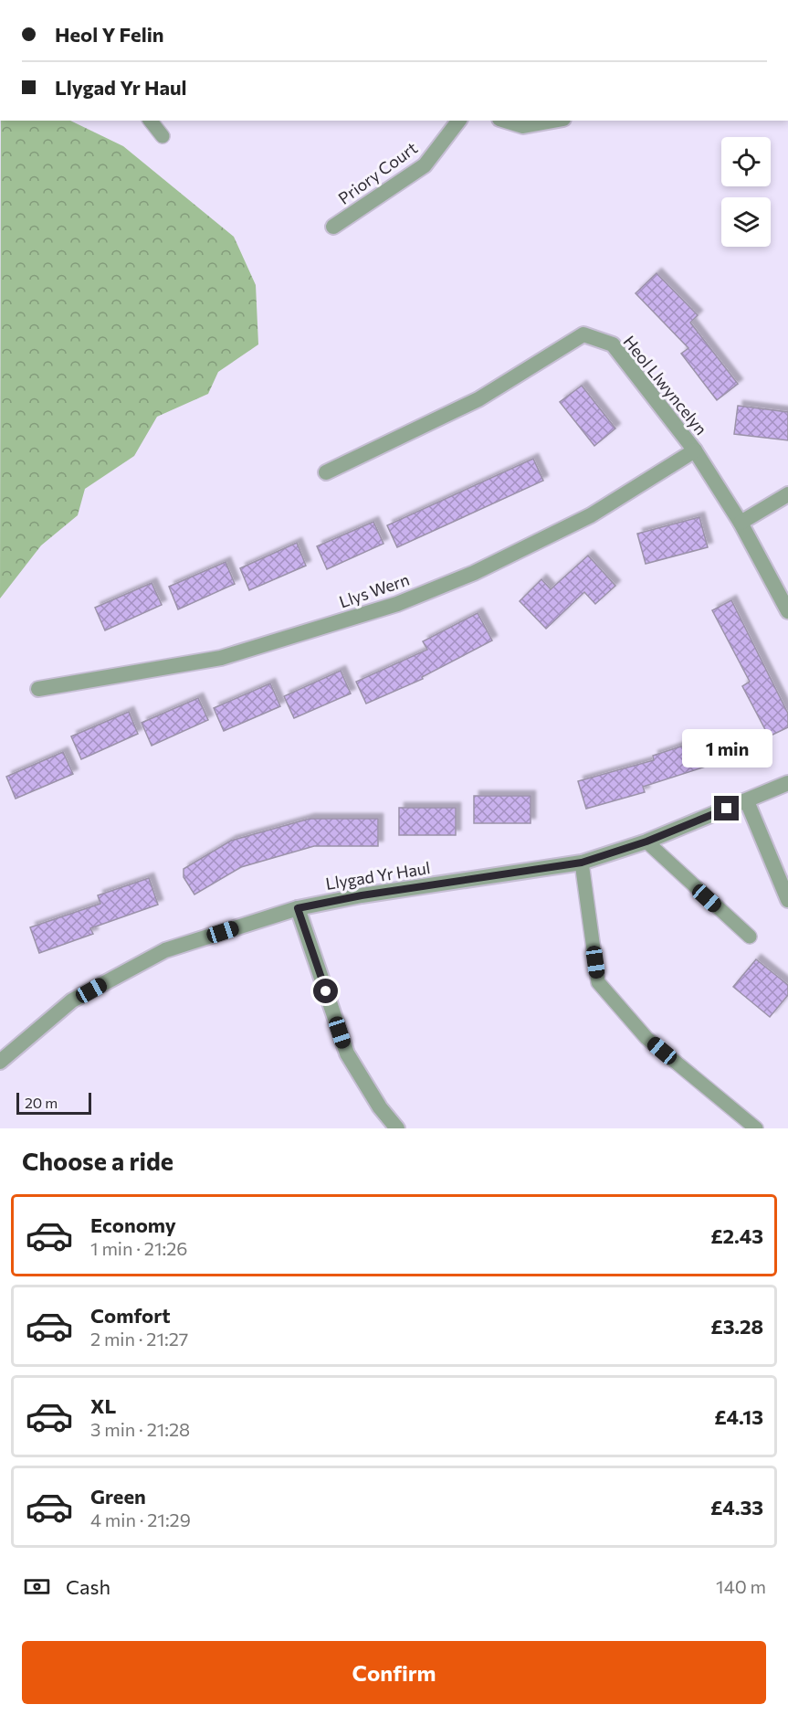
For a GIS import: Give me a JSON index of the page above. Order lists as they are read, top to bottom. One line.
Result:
{"streets":{"street":["Priory Court","Heol Llwyncelyn","Llys Wern","Llygad Yr Haul"]},"crossings":[["Heol Llwyncelyn","Llys Wern"]],"scale_bar":"20 m","page":{"banner":["Heol Y Felin","Llygad Yr Haul"],"bubble":"1 min","scale":"20 m","heading":"Choose a ride","list":[{"name":"Economy","note":"1 min · 21:26","value":"£2.43"},{"name":"Comfort","note":"2 min · 21:27","value":"£3.28"},{"name":"XL","note":"3 min · 21:28","value":"£4.13"},{"name":"Green","note":"4 min · 21:29","value":"£4.33"}],"pay":["Cash","140 m"],"buttons":"Confirm"}}
